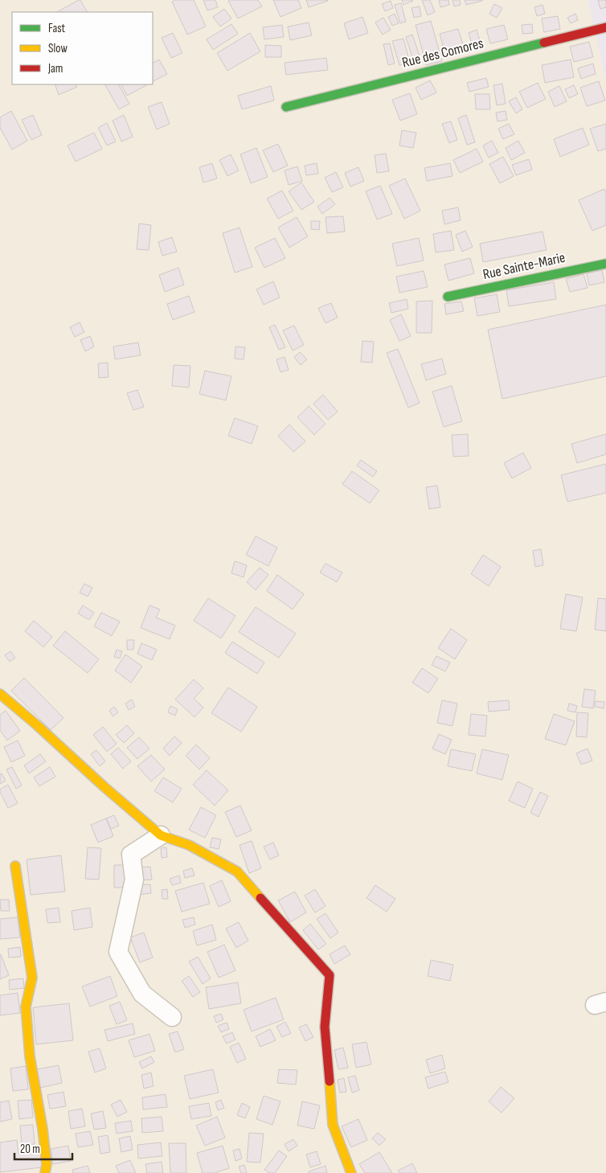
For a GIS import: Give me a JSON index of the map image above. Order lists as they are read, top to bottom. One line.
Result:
{"streets":{"street":["Rue des Comores","Rue Sainte-Marie"]},"legend":["Fast","Slow","Jam"],"scale_bar":"20 m"}
